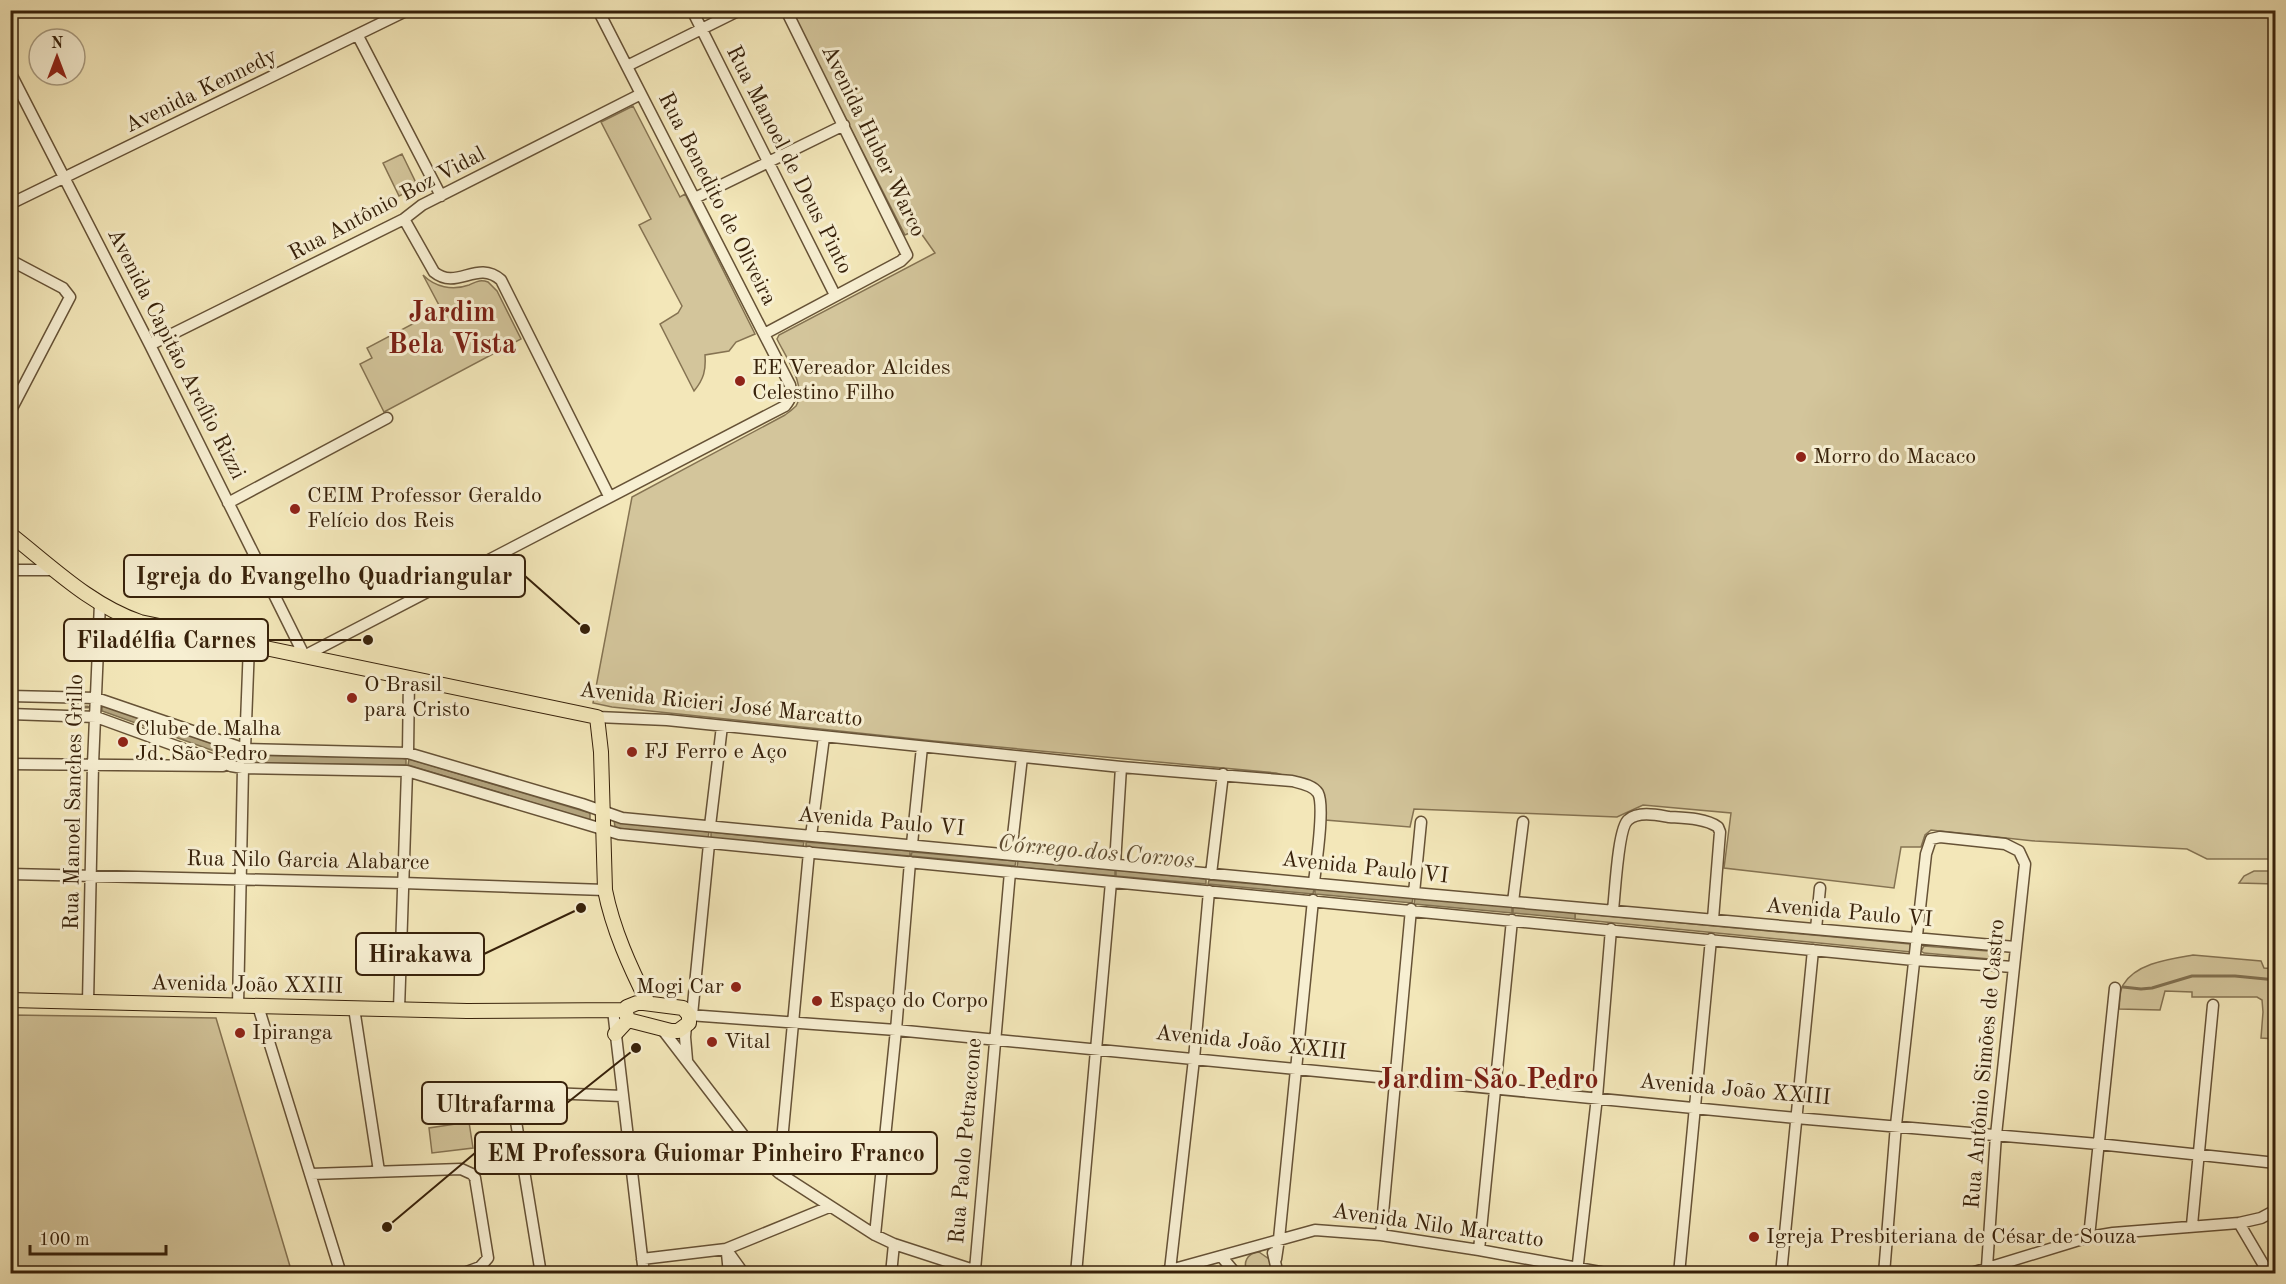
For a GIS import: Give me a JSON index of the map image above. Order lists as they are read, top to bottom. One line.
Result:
{"streets":{"main road":["Avenida Ricieri José Marcatto","Avenida João XXIII"],"street":["Avenida Kennedy","Avenida Huber Warco","Rua Manoel de Deus Pinto","Rua Benedito de Oliveira","Rua Antônio Boz Vidal","Avenida Capitão Arcílio Rizzi","Rua Manoel Sanches Grillo","Avenida Paulo VI","Rua Nilo Garcia Alabarce","Rua Antônio Simões de Castro","Rua Paolo Petraccone","Avenida Nilo Marcatto"]},"crossings":[["Avenida Kennedy","Avenida Capitão Arcílio Rizzi"],["Avenida Huber Warco","Rua Manoel de Deus Pinto"],["Rua Benedito de Oliveira","Rua Antônio Boz Vidal"],["Rua Antônio Boz Vidal","Avenida Capitão Arcílio Rizzi"],["Avenida Capitão Arcílio Rizzi","Avenida Ricieri José Marcatto"],["Avenida Ricieri José Marcatto","Rua Manoel Sanches Grillo"],["Avenida Ricieri José Marcatto","Avenida Paulo VI"],["Rua Manoel Sanches Grillo","Avenida Paulo VI"],["Rua Manoel Sanches Grillo","Rua Nilo Garcia Alabarce"],["Rua Manoel Sanches Grillo","Avenida João XXIII"],["Avenida Paulo VI","Rua Antônio Simões de Castro"],["Avenida Paulo VI","Rua Paolo Petraccone"],["Avenida João XXIII","Rua Antônio Simões de Castro"],["Avenida João XXIII","Rua Paolo Petraccone"]],"districts":["Jardim Bela Vista","Jardim São Pedro"],"water":["Córrego dos Corvos"],"places":["EE Vereador Alcides Celestino Filho","Morro do Macaco","CEIM Professor Geraldo Felício dos Reis","Igreja do Evangelho Quadriangular","Filadélfia Carnes","O Brasil para Cristo","Clube de Malha Jd. São Pedro","FJ Ferro e Aço","Hirakawa","Mogi Car","Espaço do Corpo","Ipiranga","Vital","Ultrafarma","EM Professora Guiomar Pinheiro Franco","Igreja Presbiteriana de César de Souza"],"scale_bar":"100 m","north":"top"}
